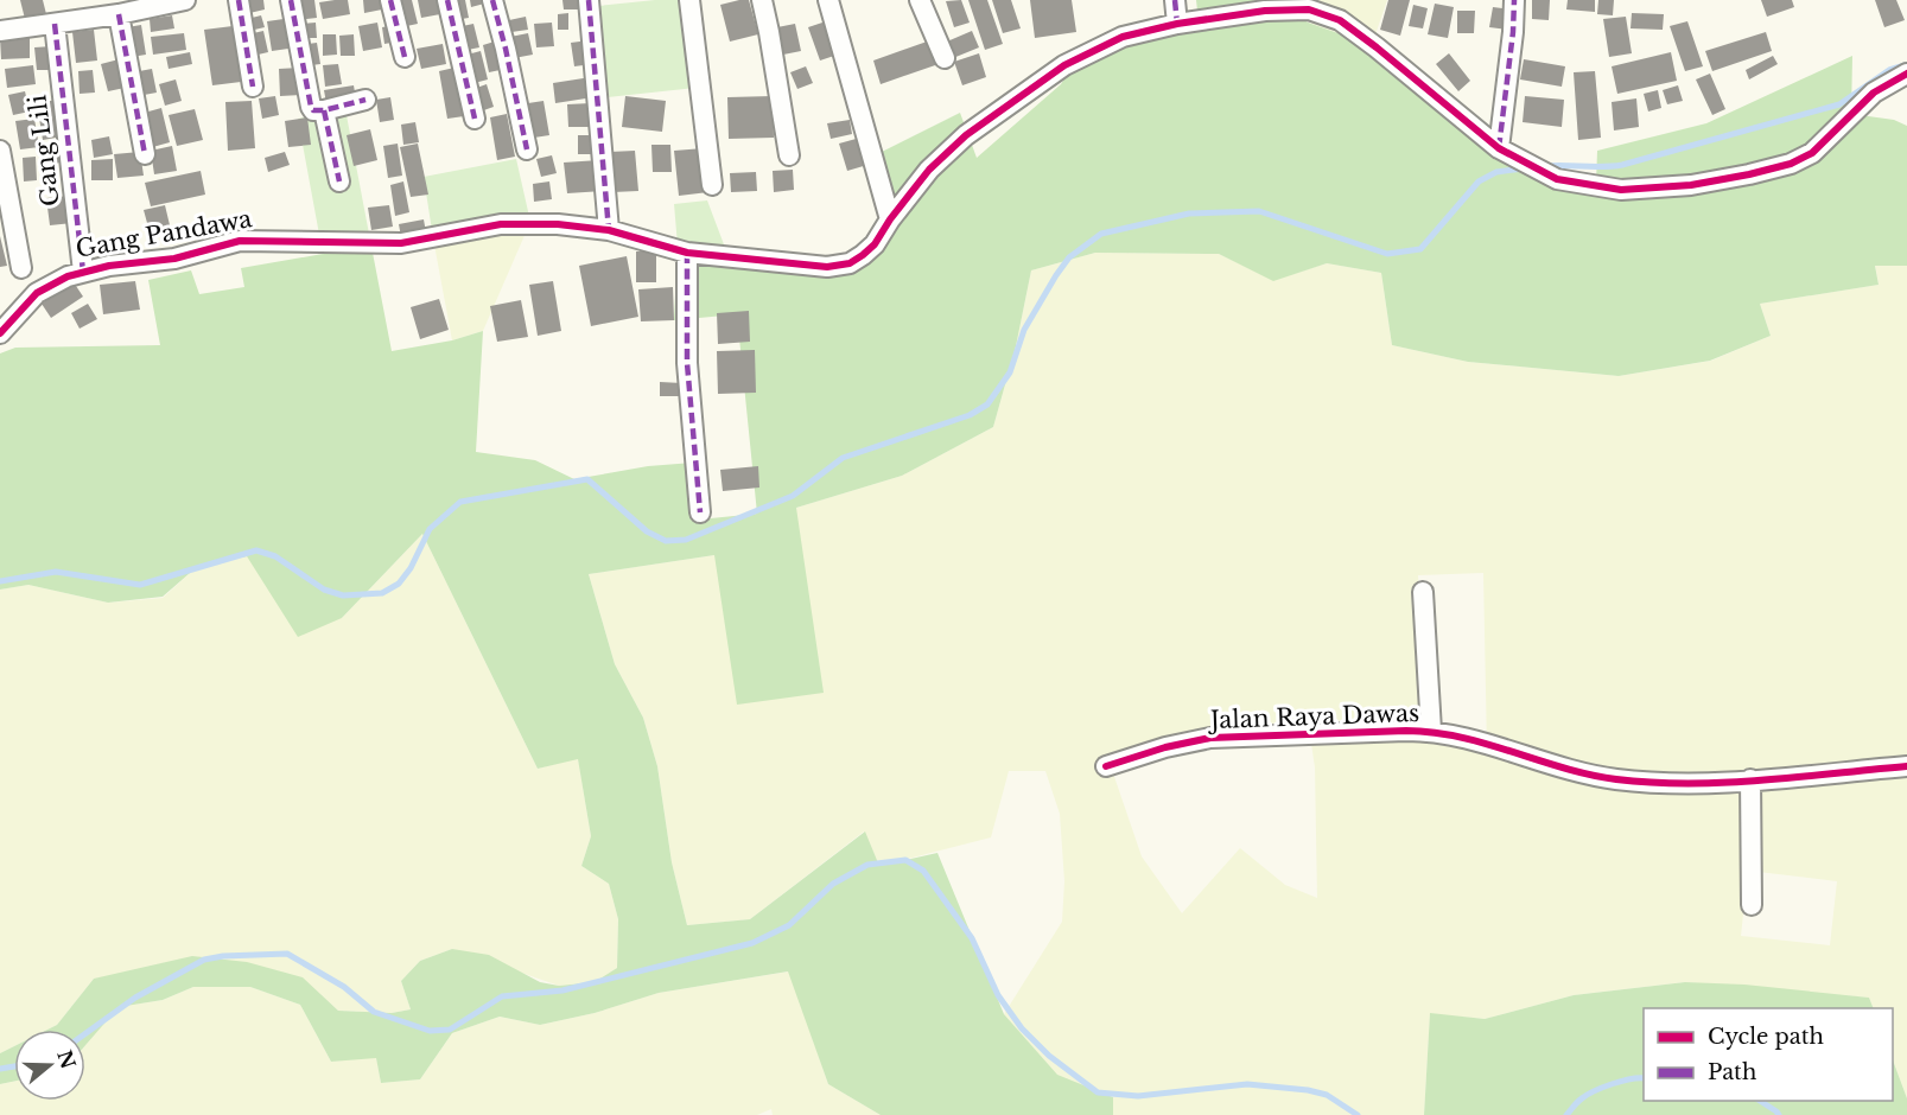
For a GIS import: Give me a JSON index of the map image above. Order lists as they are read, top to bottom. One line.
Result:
{"streets":{"street":["Gang Lili","Gang Pandawa","Jalan Raya Dawas"]},"crossings":[["Gang Lili","Gang Pandawa"]],"legend":["Cycle path","Path"],"north":"right"}
